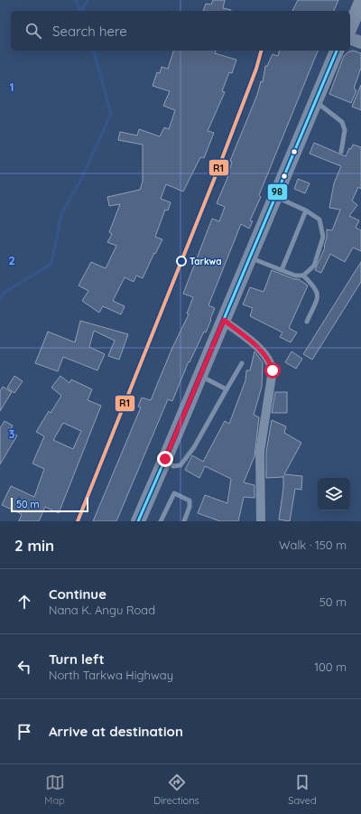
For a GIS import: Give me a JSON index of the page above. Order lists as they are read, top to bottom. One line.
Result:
{"places":["Tarkwa"],"lines":["transit line R1","transit line 98"],"scale_bar":"50 m","page":{"search":"Search here","scale":"50 m","heading":["2 min","Walk · 150 m"],"list":[["Continue","Nana K. Angu Road","50 m"],["Turn left","North Tarkwa Highway","100 m"],"Arrive at destination"],"nav":["Map","Directions","Saved"]},"grid":{"rows":["1","2","3"]}}
